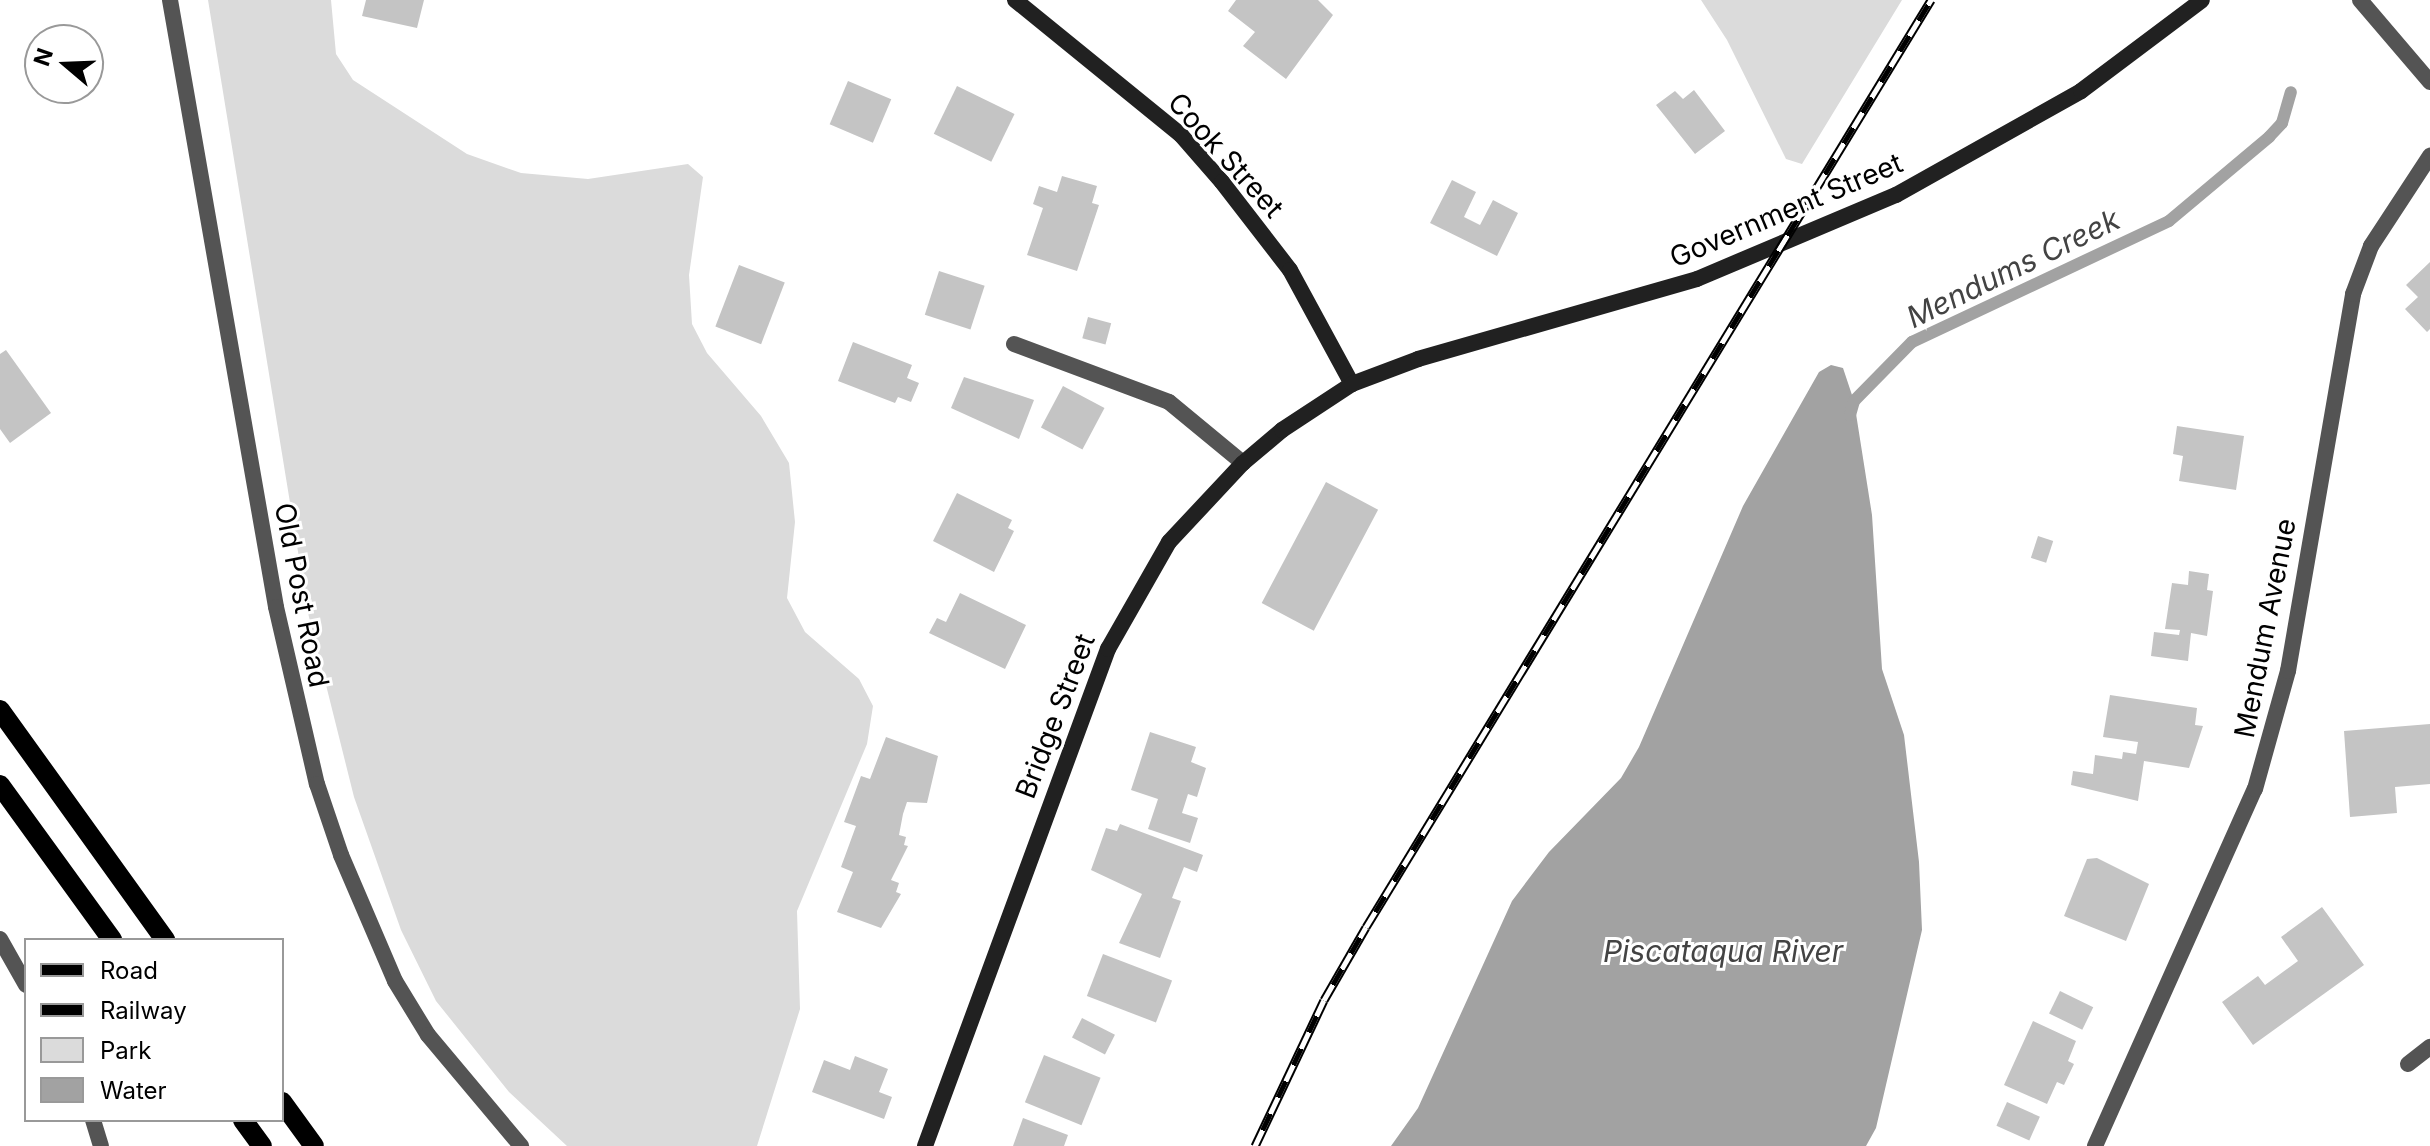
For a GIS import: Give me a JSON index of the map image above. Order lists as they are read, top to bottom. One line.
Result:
{"streets":{"main road":["Cook Street","Government Street","Bridge Street"],"street":["Old Post Road","Mendum Avenue"]},"crossings":[["Cook Street","Government Street"],["Cook Street","Bridge Street"],["Government Street","Bridge Street"]],"water":["Mendums Creek","Piscataqua River"],"legend":["Road","Railway","Park","Water"],"north":"left"}
